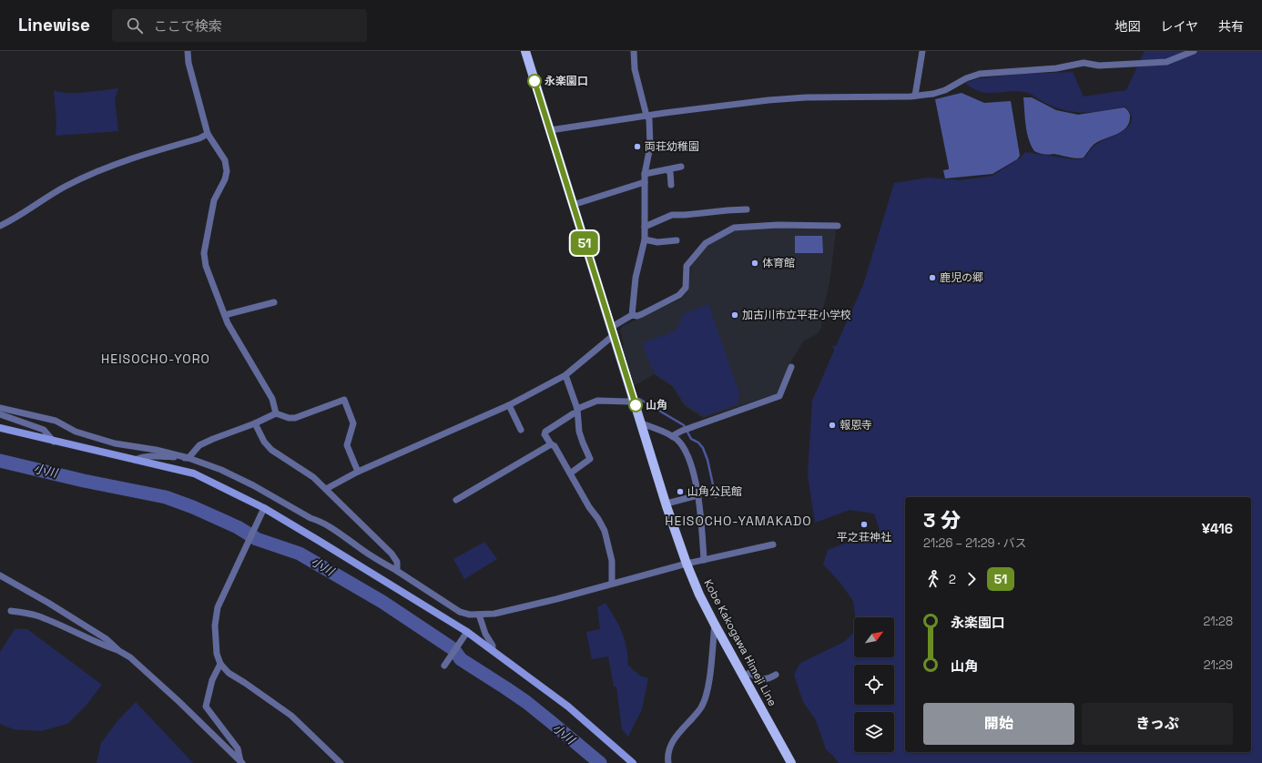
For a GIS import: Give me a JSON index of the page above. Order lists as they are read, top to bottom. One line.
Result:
{"streets":{"main road":["Kobe Kakogawa Himeji Line"]},"districts":["HEISOCHO-YORO","HEISOCHO-YAMAKADO"],"water":["小川"],"places":["永楽園口","両荘幼稚園","体育館","鹿児の郷","加古川市立平荘小学校","山角","報恩寺","山角公民館","平之荘神社"],"lines":["bus line 51"],"north":"top right","page":{"header":"Linewise","search":"ここで検索","nav":["地図","レイヤ","共有"],"on_map":"51","heading":["3 分","21:26 – 21:29 · バス","¥416"],"legs":["2","51"],"list":[{"name":"永楽園口","value":"21:28"},{"name":"山角","value":"21:29"}],"buttons":["開始","きっぷ"]}}
